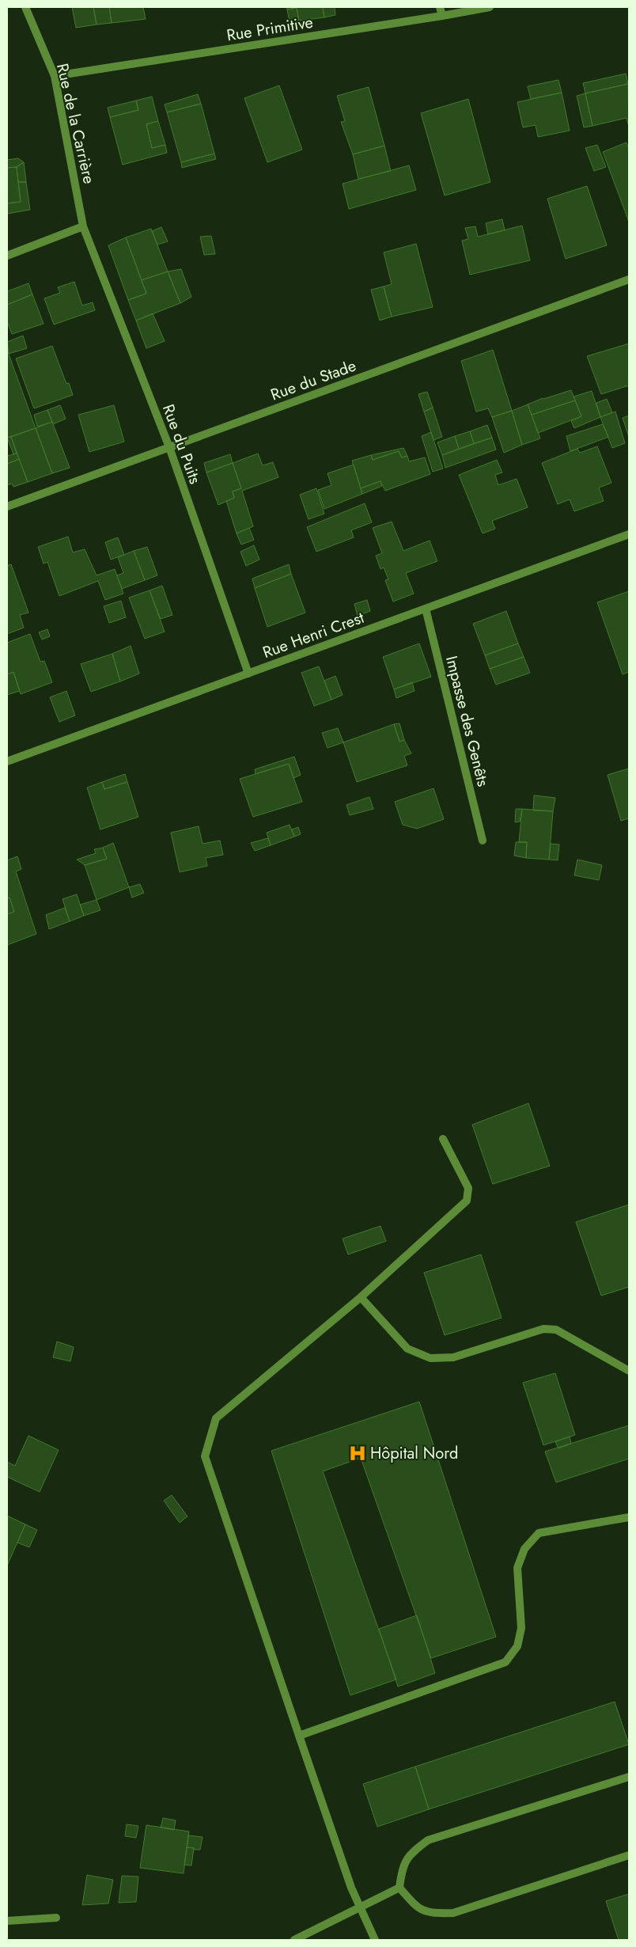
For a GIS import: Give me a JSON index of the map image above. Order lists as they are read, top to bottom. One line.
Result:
{"streets":{"street":["Rue Primitive","Rue de la Carrière","Rue du Stade","Rue du Puits","Rue Henri Crest","Impasse des Genêts"]},"crossings":[["Rue Primitive","Rue de la Carrière"],["Rue de la Carrière","Rue du Puits"],["Rue du Stade","Rue du Puits"],["Rue du Puits","Rue Henri Crest"],["Rue Henri Crest","Impasse des Genêts"]],"places":{"hospital":["Hôpital Nord"]}}
